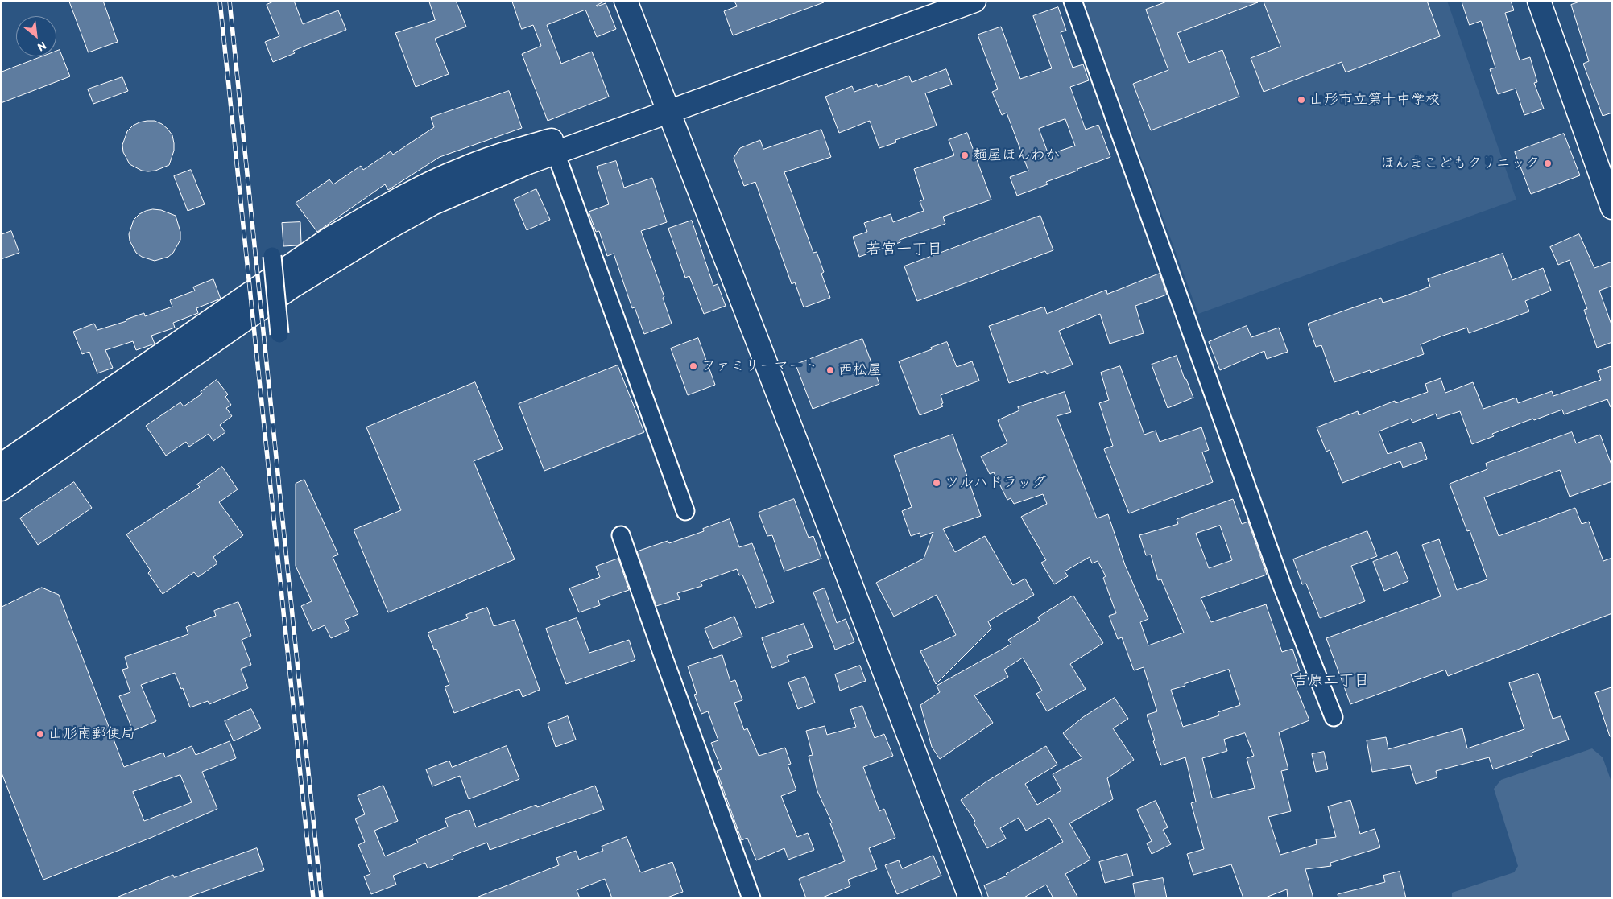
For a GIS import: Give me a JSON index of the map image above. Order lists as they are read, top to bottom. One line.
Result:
{"districts":["若宮一丁目","吉原二丁目"],"places":["山形市立第十中学校","麺屋ほんわか","ほんまこどもクリニック","ファミリーマート","西松屋","ツルハドラッグ","山形南郵便局"],"north":"bottom right"}
